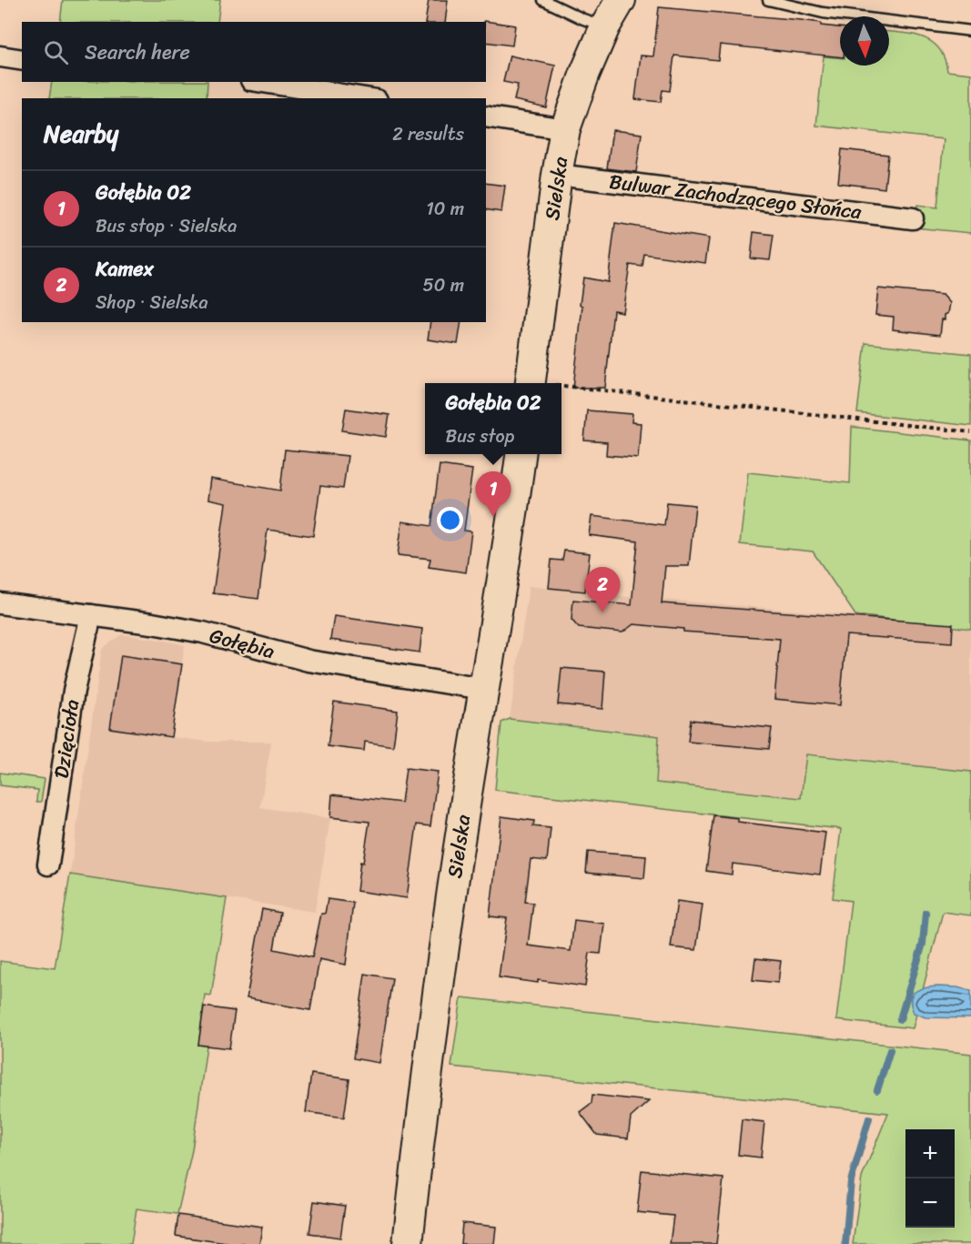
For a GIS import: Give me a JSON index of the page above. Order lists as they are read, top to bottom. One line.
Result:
{"streets":{"street":["Sielska","Bulwar Zachodzącego Słońca","Gołębia","Dzięcioła"]},"crossings":[["Sielska","Bulwar Zachodzącego Słońca"],["Sielska","Gołębia"],["Gołębia","Dzięcioła"]],"north":"bottom","page":{"search":"Search here","heading":["Nearby","2 results"],"list":[{"mark":"1","name":"Gołębia 02","note":"Bus stop · Sielska","value":"10 m"},{"mark":"2","name":"Kamex","note":"Shop · Sielska","value":"50 m"}],"popup":["Gołębia 02","Bus stop"],"pins":["1","2"],"map_buttons":["+","−"]}}
